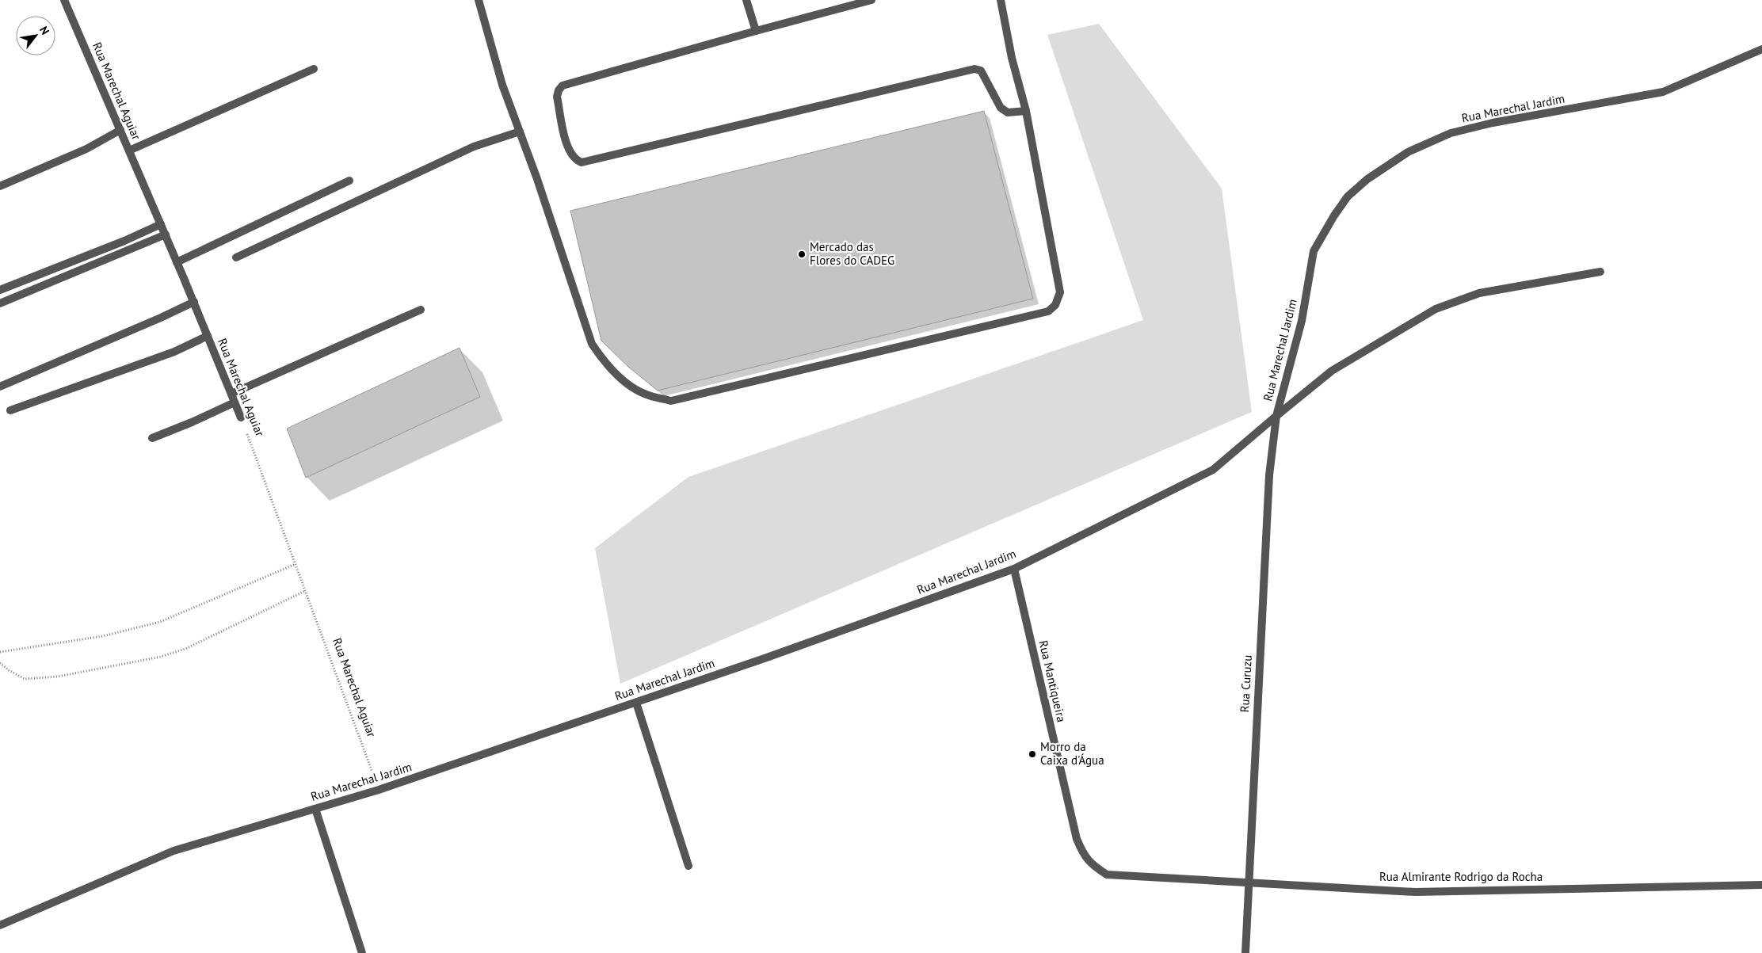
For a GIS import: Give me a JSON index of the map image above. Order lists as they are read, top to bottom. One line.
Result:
{"streets":{"street":["Rua Marechal Aguiar","Rua Marechal Jardim","Rua Mantiqueira","Rua Curuzu","Rua Almirante Rodrigo da Rocha"]},"crossings":[["Rua Marechal Aguiar","Rua Marechal Jardim"],["Rua Marechal Jardim","Rua Mantiqueira"],["Rua Marechal Jardim","Rua Curuzu"],["Rua Mantiqueira","Rua Almirante Rodrigo da Rocha"],["Rua Curuzu","Rua Almirante Rodrigo da Rocha"]],"places":["Mercado das Flores do CADEG","Morro da Caixa d'Água"],"north":"top right"}
